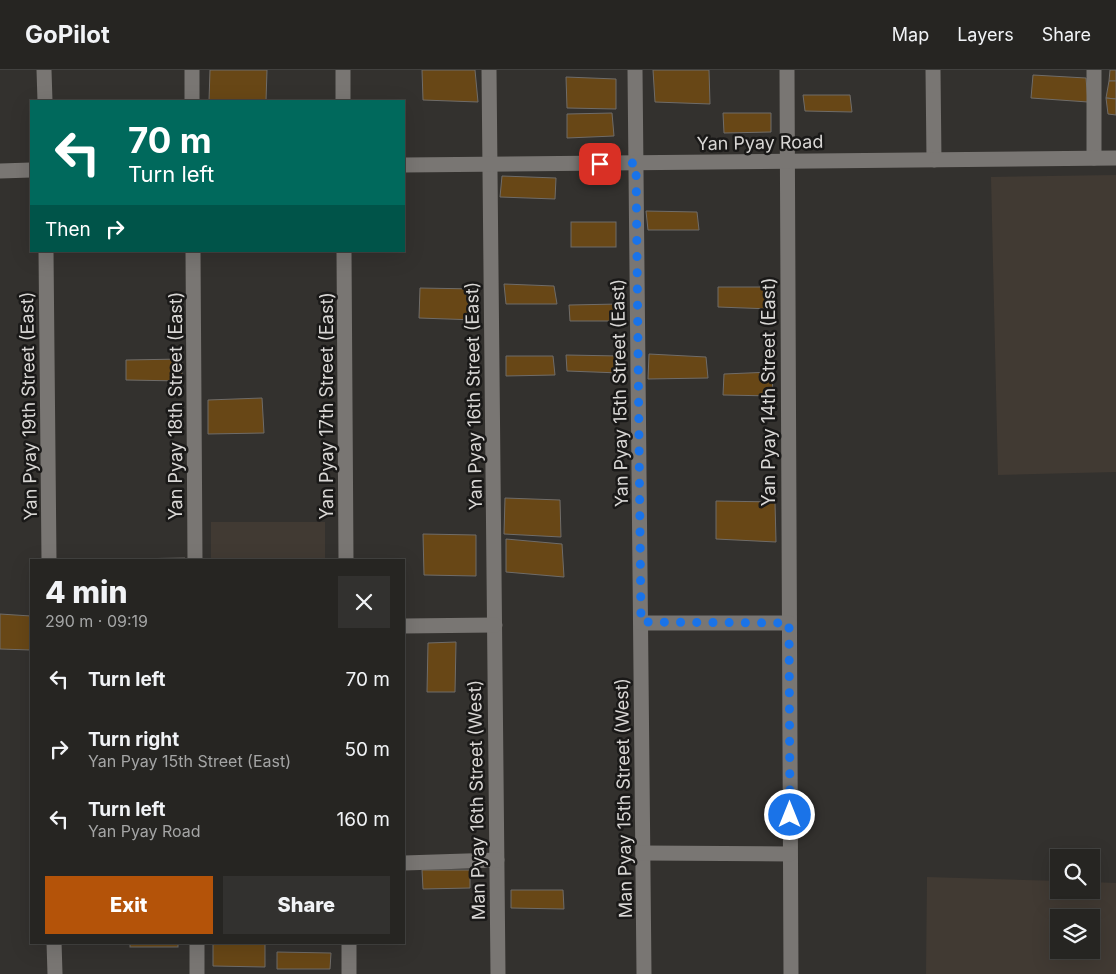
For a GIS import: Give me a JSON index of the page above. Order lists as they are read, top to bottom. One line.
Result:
{"streets":{"street":["Yan Pyay Road","Yan Pyay 14th Street (East)","Yan Pyay 15th Street (East)","Yan Pyay 16th Street (East)","Yan Pyay 19th Street (East)","Yan Pyay 18th Street (East)","Yan Pyay 17th Street (East)","Man Pyay 15th Street (West)","Man Pyay 16th Street (West)"]},"crossings":[["Yan Pyay Road","Yan Pyay 14th Street (East)"],["Yan Pyay Road","Yan Pyay 15th Street (East)"],["Yan Pyay Road","Yan Pyay 16th Street (East)"],["Yan Pyay 15th Street (East)","Man Pyay 15th Street (West)"],["Yan Pyay 16th Street (East)","Man Pyay 16th Street (West)"]],"page":{"header":"GoPilot","nav":["Map","Layers","Share"],"turn":["70 m","Turn left"],"then":"Then","heading":["4 min","290 m · 09:19"],"list":[{"name":"Turn left","value":"70 m"},{"name":"Turn right","note":"Yan Pyay 15th Street (East)","value":"50 m"},{"name":"Turn left","note":"Yan Pyay Road","value":"160 m"}],"buttons":["Exit","Share"]}}
